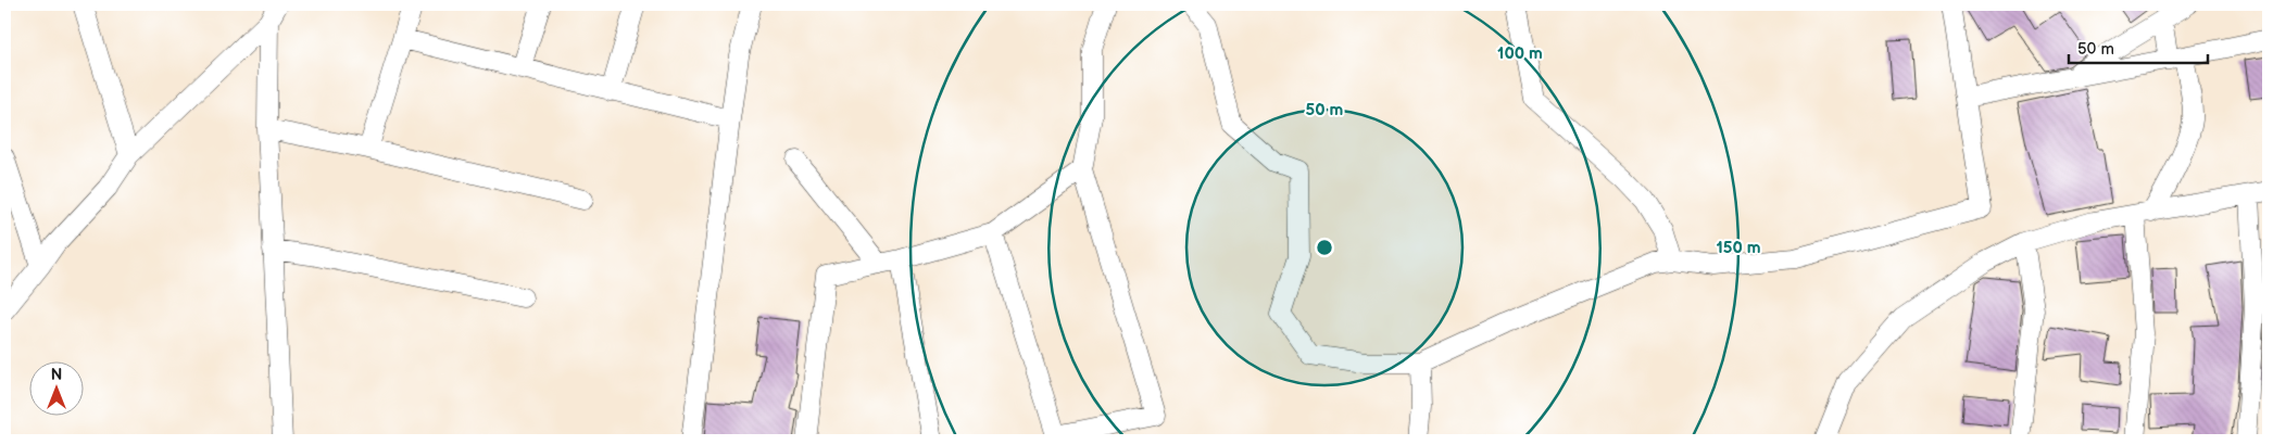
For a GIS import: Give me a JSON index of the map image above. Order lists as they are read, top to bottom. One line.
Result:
{"scale_bar":"50 m","north":"top","rings":["100 m","50 m","150 m"]}
